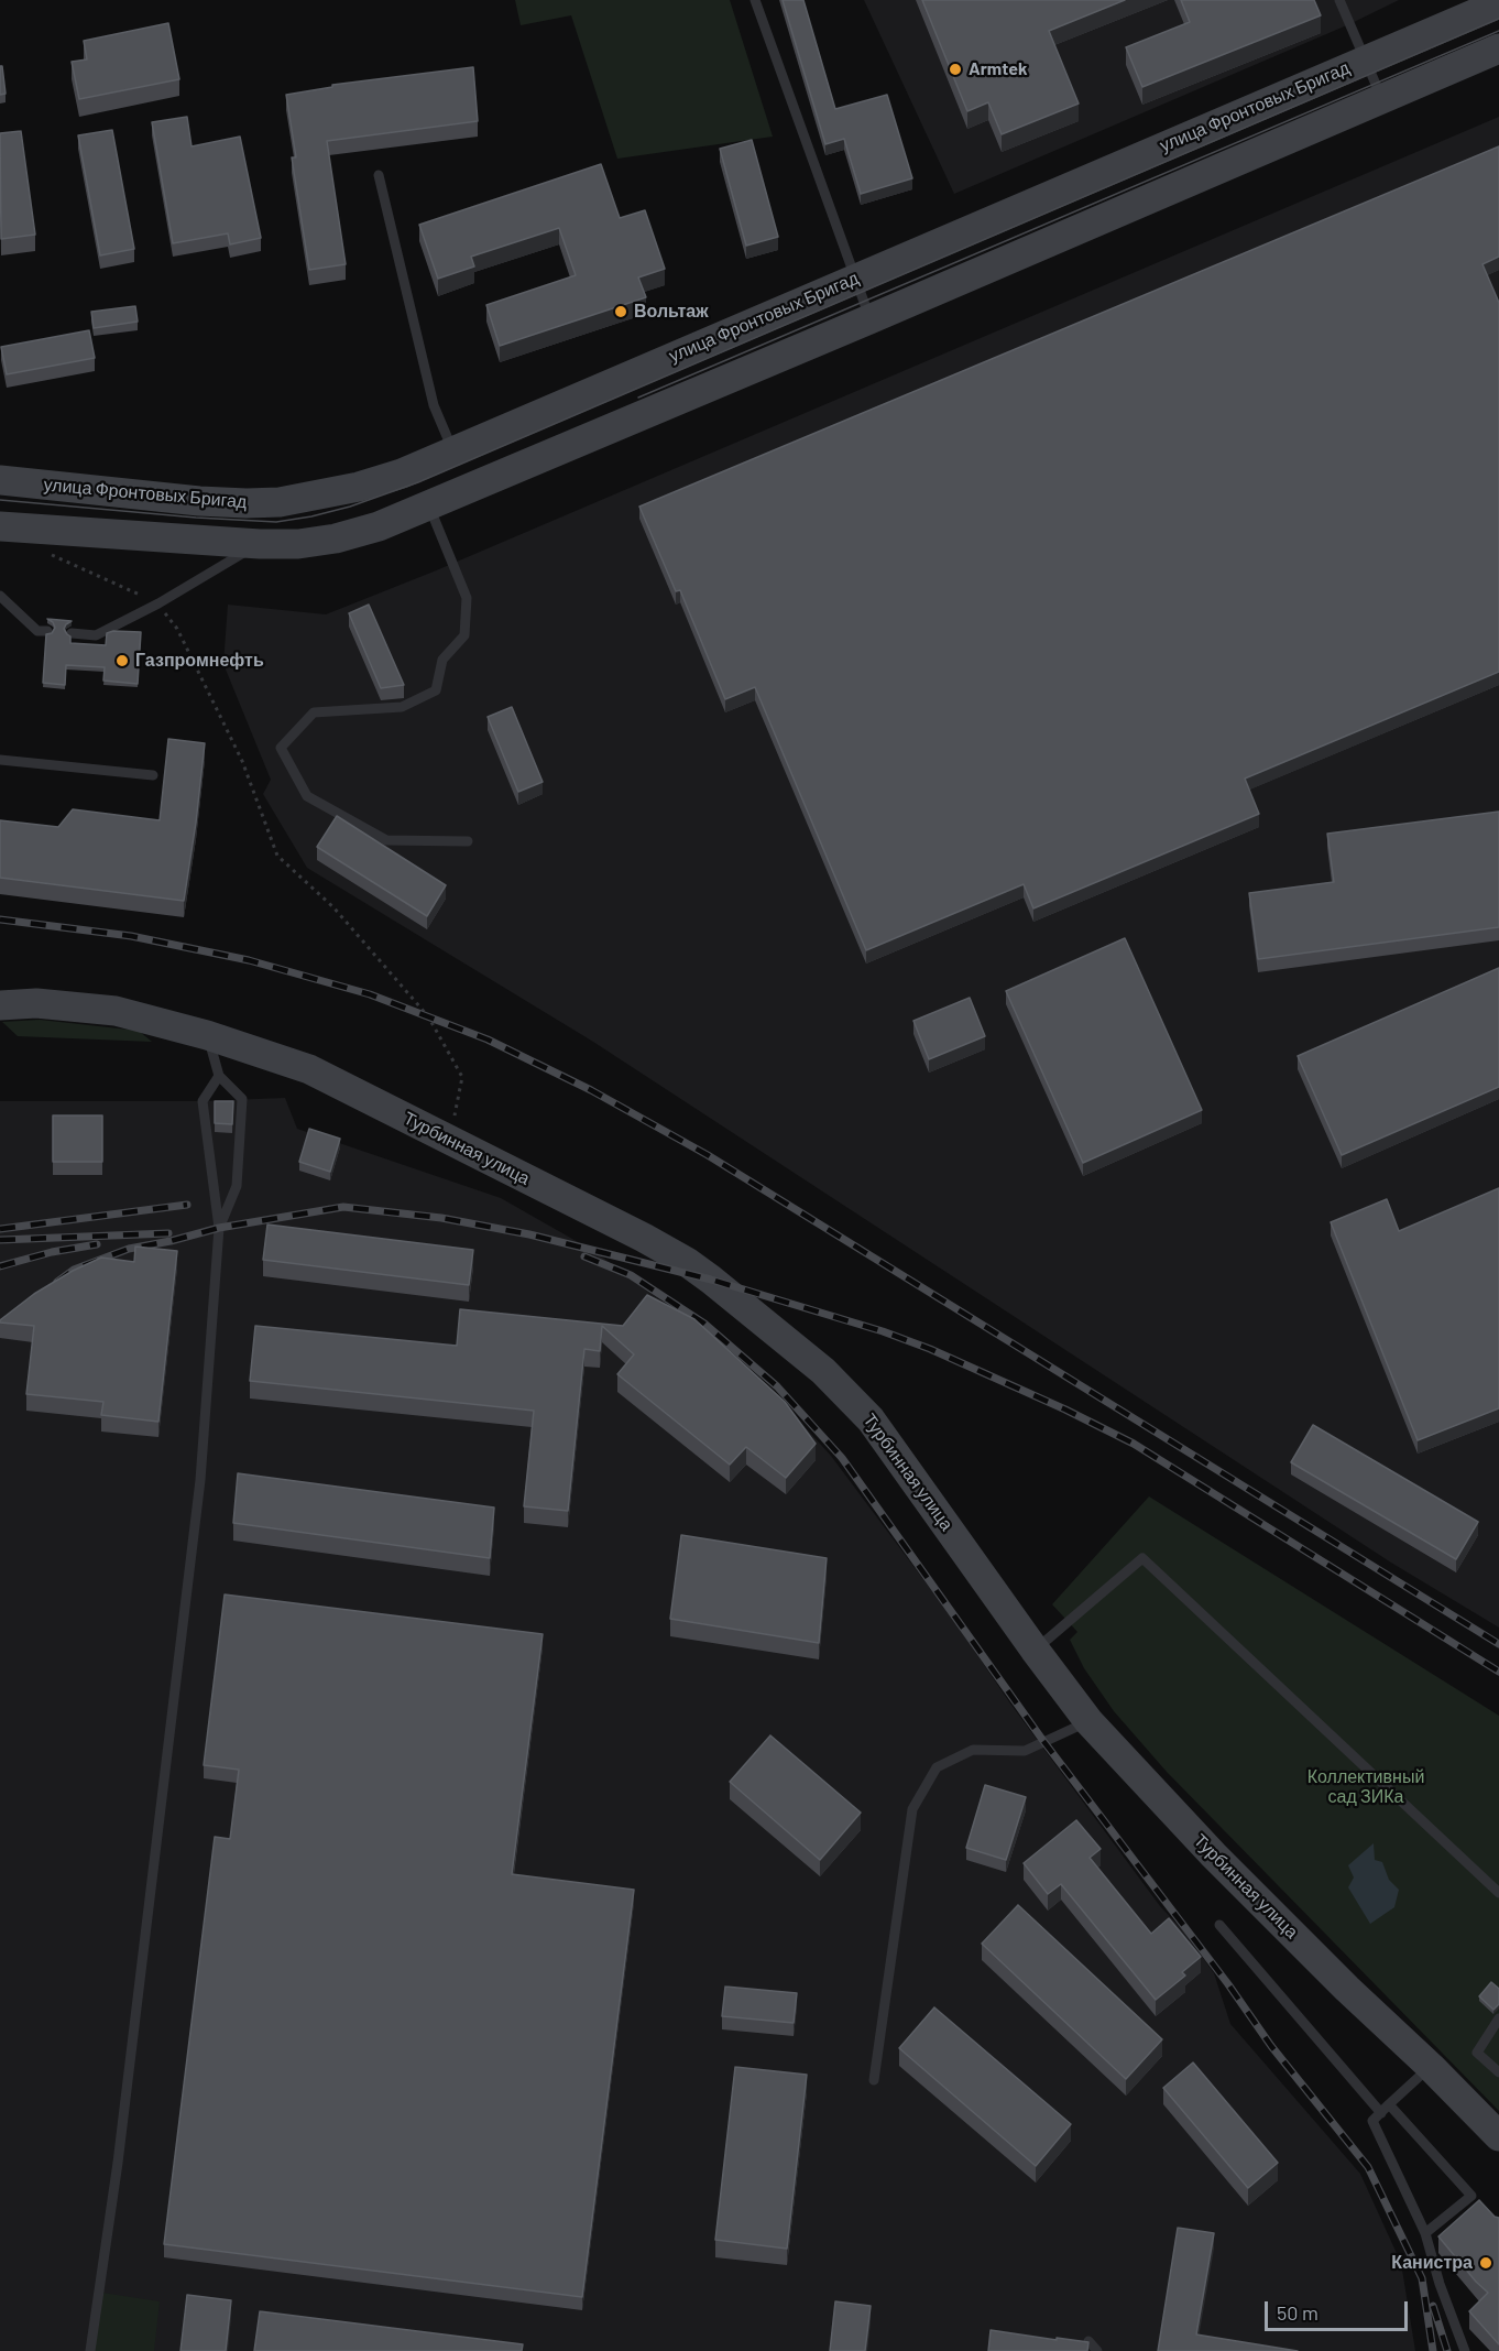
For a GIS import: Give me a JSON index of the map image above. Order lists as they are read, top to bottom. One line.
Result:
{"streets":{"main road":["улица Фронтовых Бригад","Турбинная улица"]},"parks":["Коллективный сад ЗИКа"],"places":["Armtek","Вольтаж","Газпромнефть","Канистра"],"scale_bar":"50 m"}
